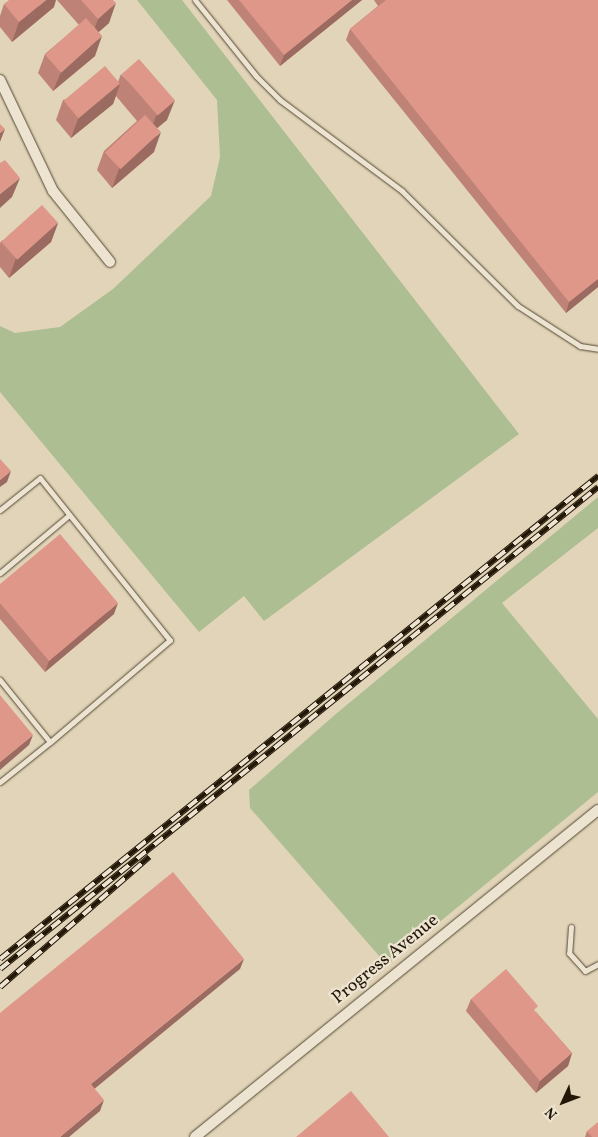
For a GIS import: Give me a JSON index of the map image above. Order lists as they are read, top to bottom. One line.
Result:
{"streets":{"street":["Progress Avenue"]},"north":"bottom left"}
